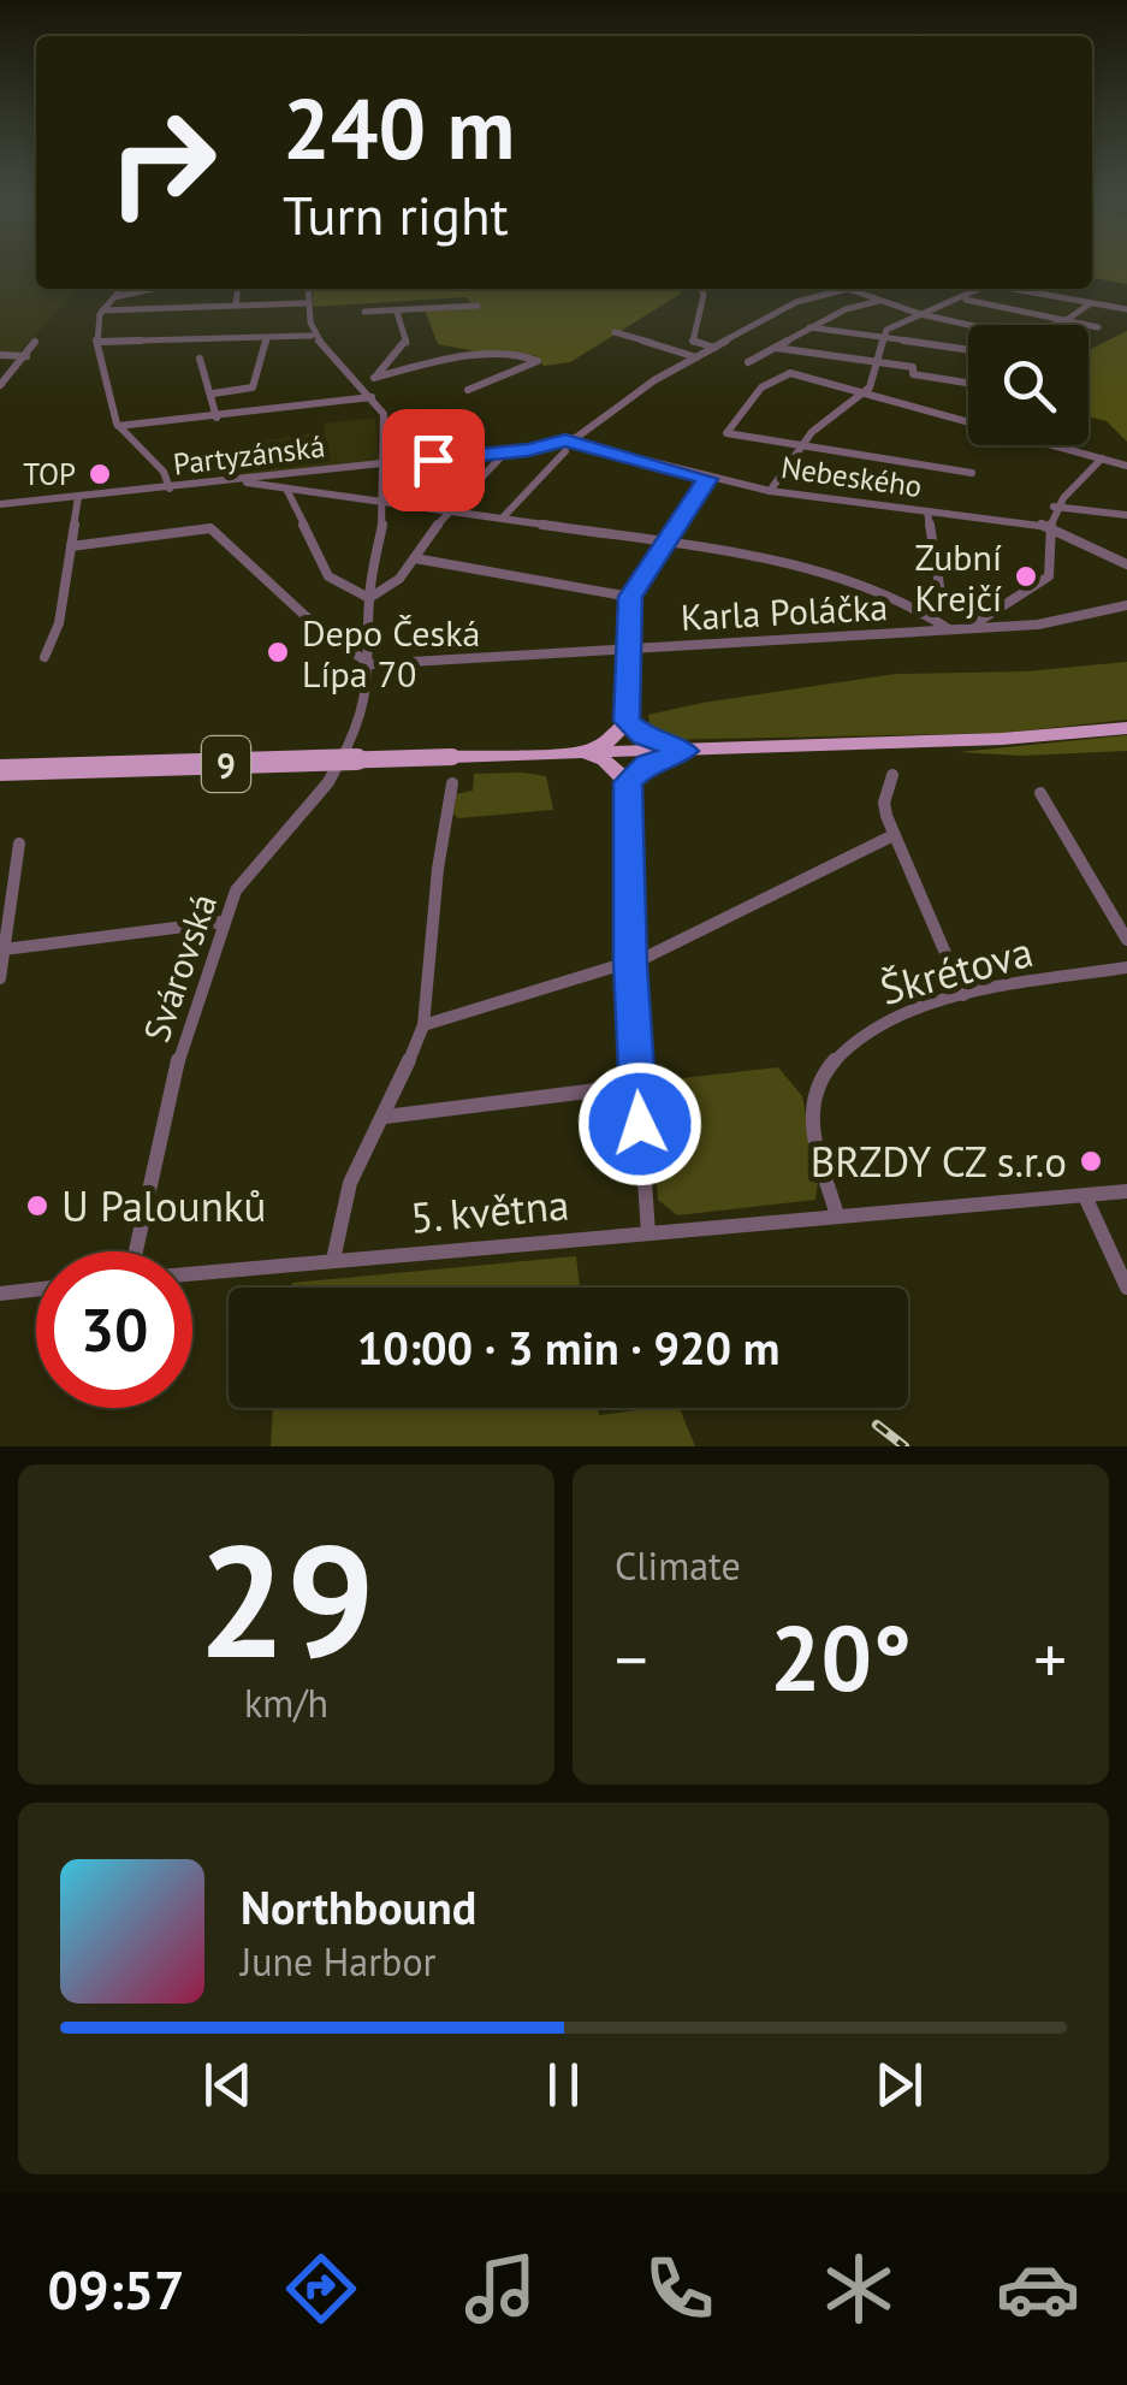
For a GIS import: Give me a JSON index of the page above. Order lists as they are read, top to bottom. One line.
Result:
{"streets":{"main road":["9"],"street":["Partyzánská","Nebeského","Karla Poláčka","Svárovská","Škrétova","5. května"]},"crossings":[["Partyzánská","Nebeského"],["Partyzánská","Svárovská"],["Karla Poláčka","Svárovská"],["Škrétova","5. května"]],"places":["TOP","Zubní Krejčí","Depo Česká Lípa 70","BRZDY CZ s.r.o","U Palounků"],"page":{"turn":["240 m","Turn right"],"limit":"30","trip":"10:00 · 3 min · 920 m","tile":[["29","km/h"],"Climate"],"heat":["−","20°","+"],"song":["Northbound","June Harbor"],"tabs":"09:57"}}
